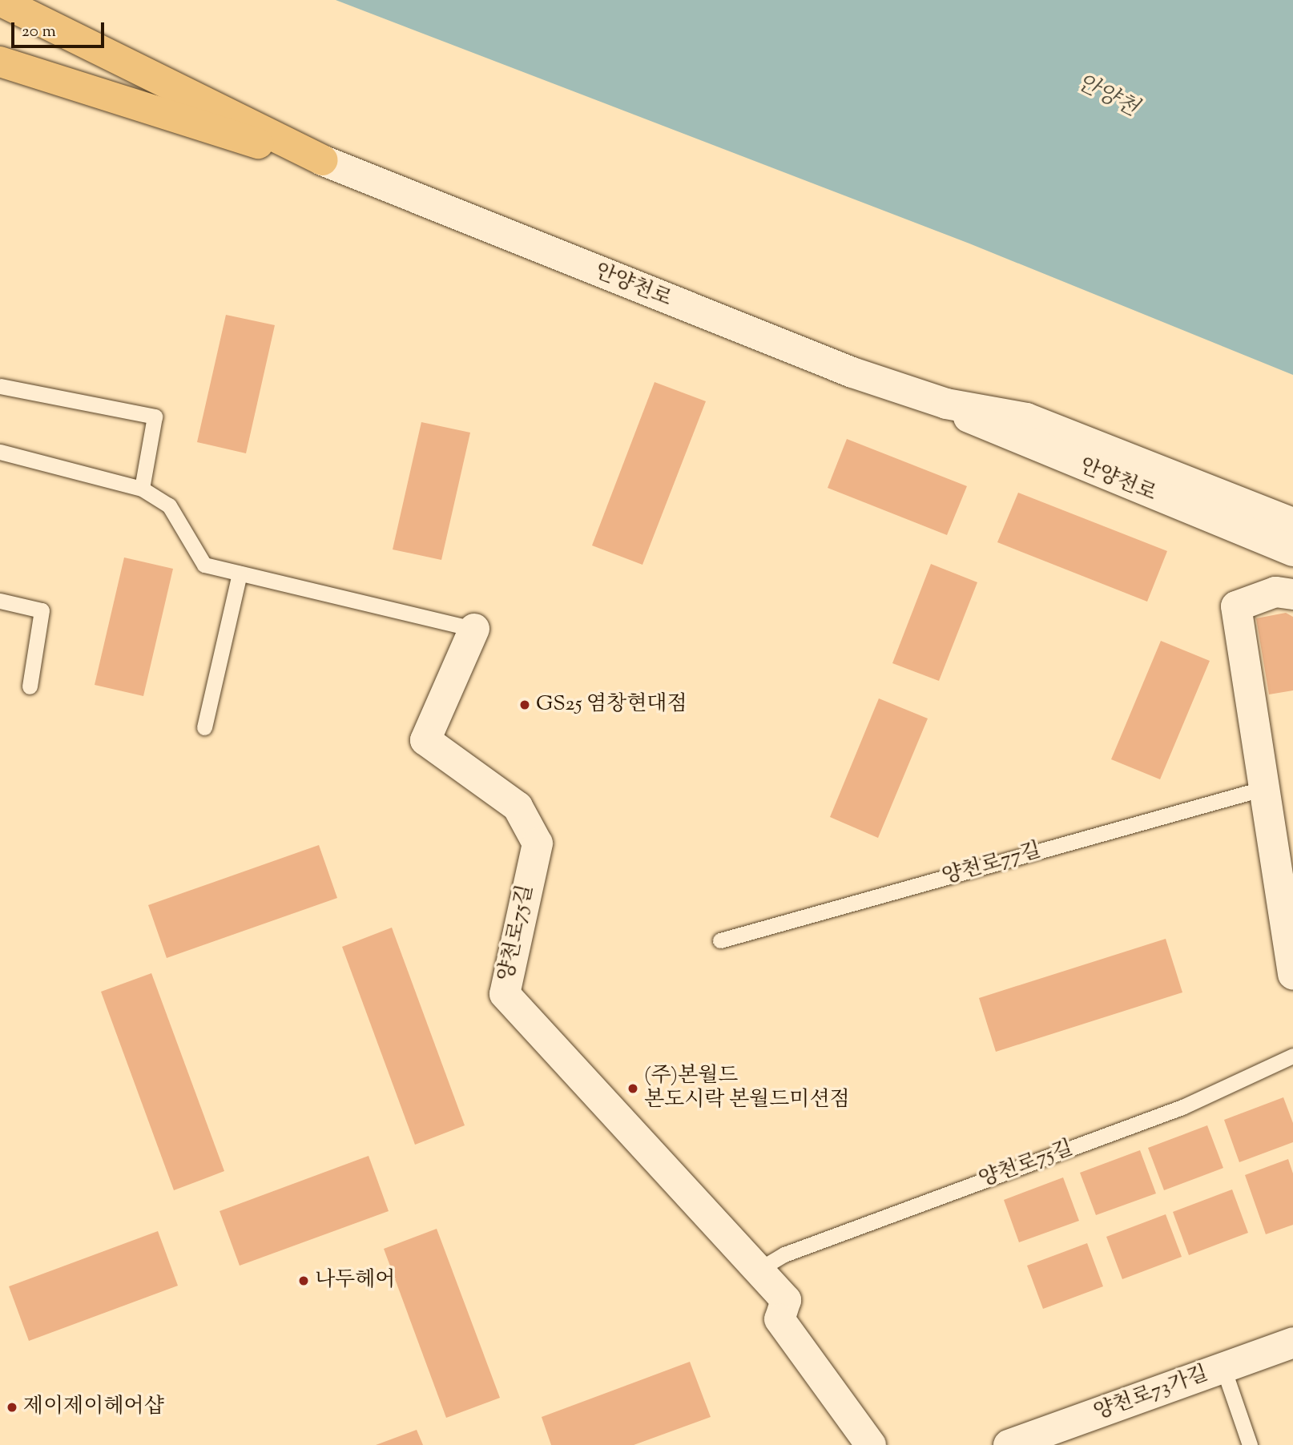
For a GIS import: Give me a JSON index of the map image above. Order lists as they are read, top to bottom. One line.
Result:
{"streets":{"street":["안양천로","양천로75길","양천로73가길"],"lane":["양천로77길"]},"water":["안양천"],"places":["GS25 염창현대점","(주)본월드 본도시락 본월드미션점","나두헤어","제이제이헤어샵"],"scale_bar":"20 m"}
